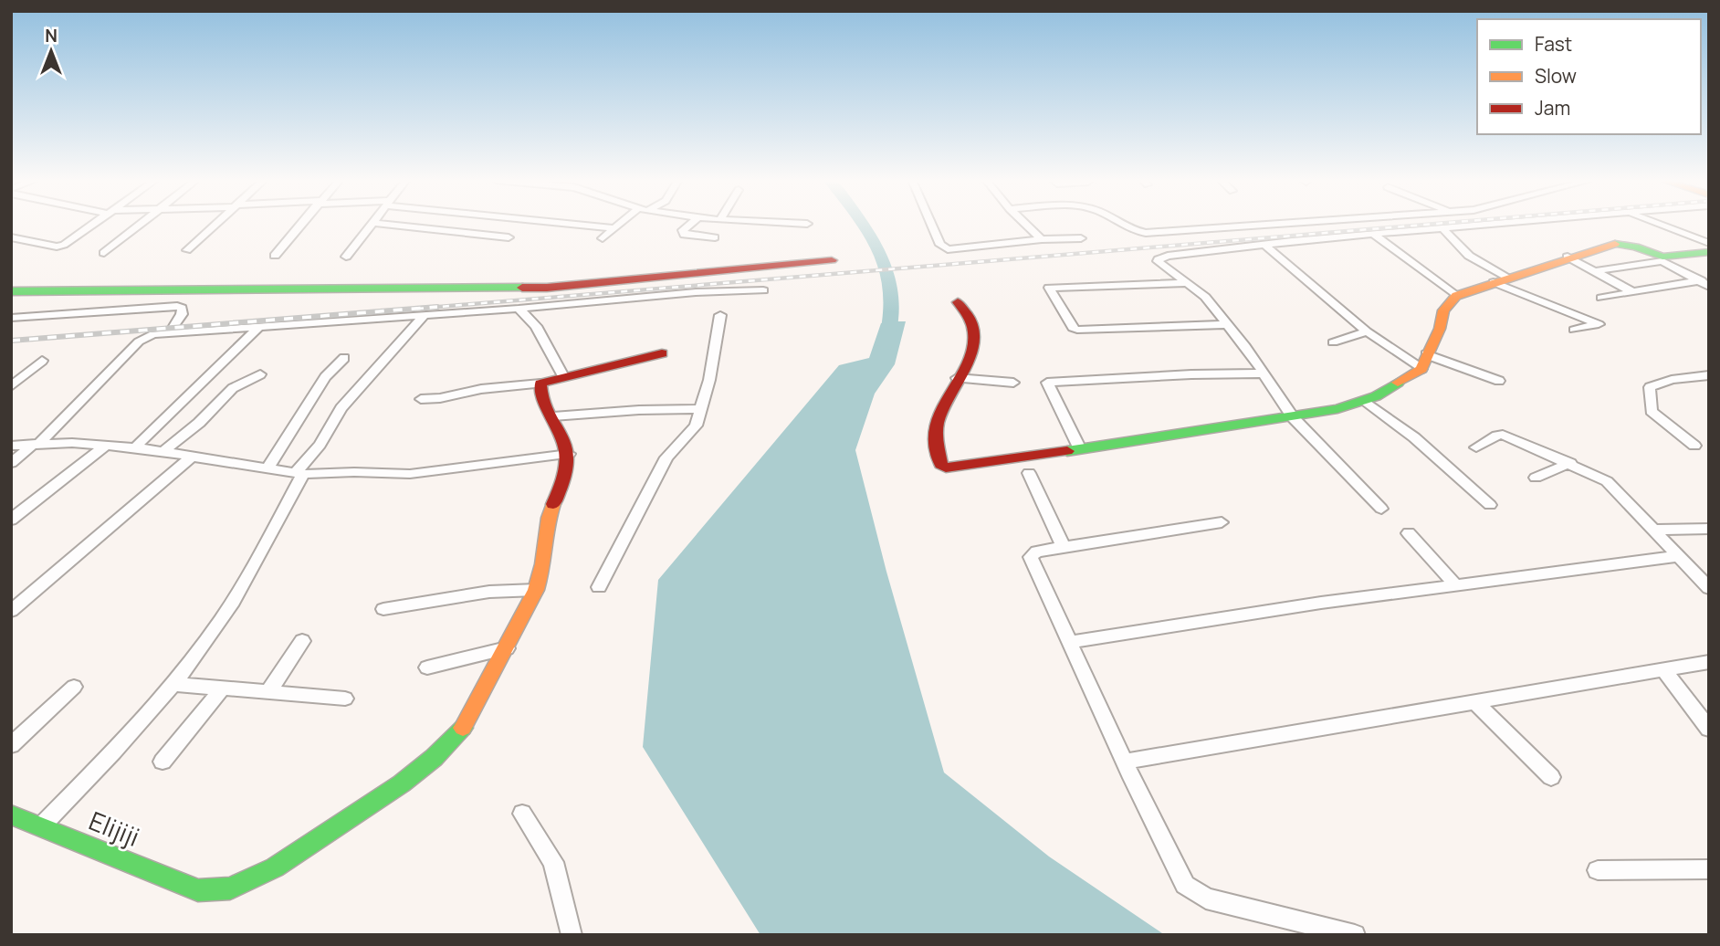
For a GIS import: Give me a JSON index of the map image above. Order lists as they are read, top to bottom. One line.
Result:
{"streets":{"street":["Elijiji"]},"legend":["Fast","Slow","Jam"],"north":"top"}
